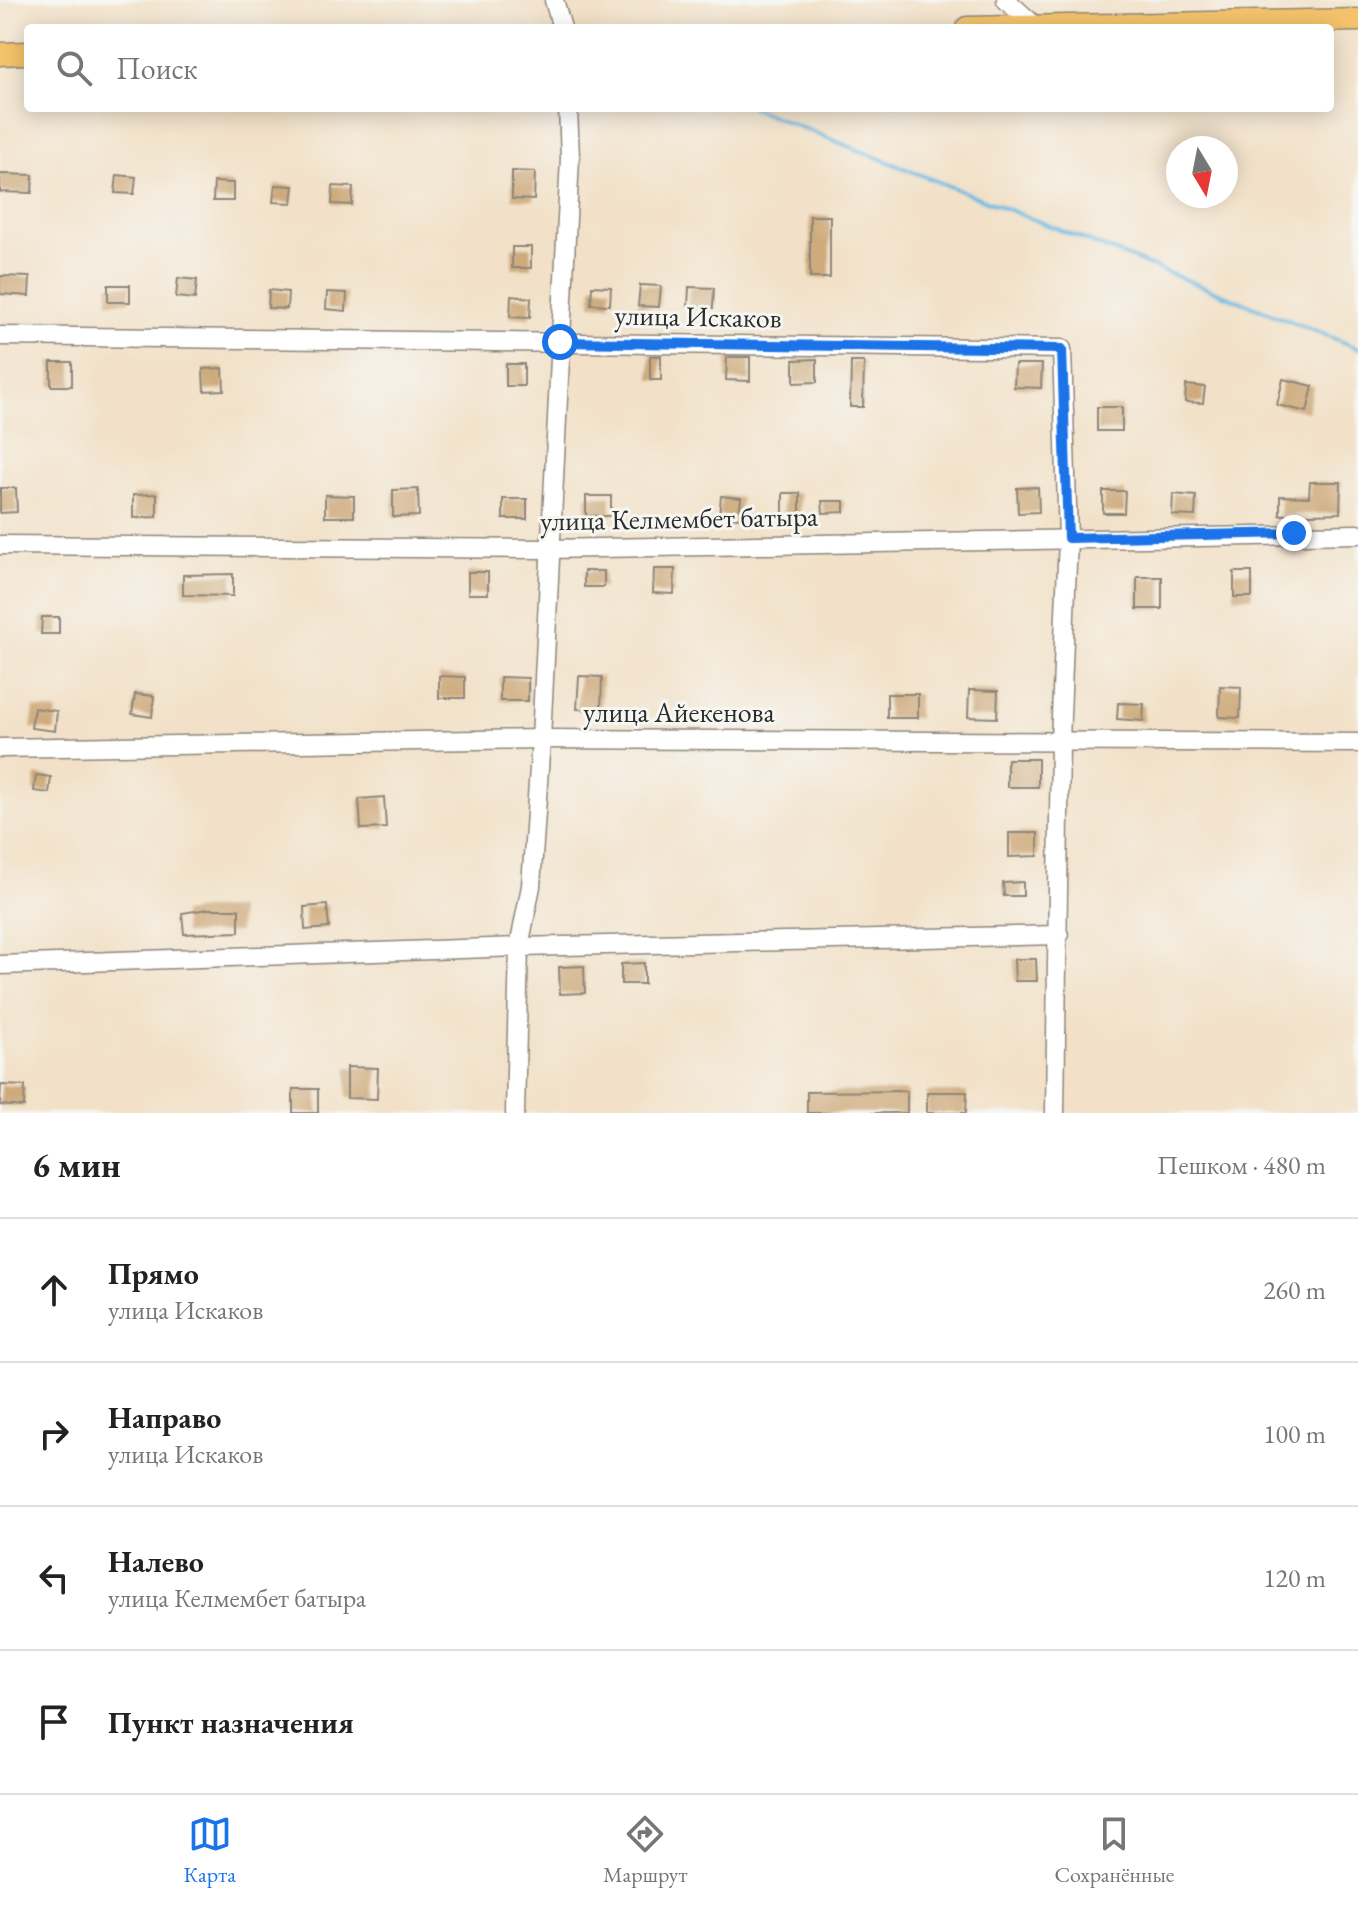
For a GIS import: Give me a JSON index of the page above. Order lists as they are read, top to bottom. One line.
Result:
{"streets":{"street":["улица Искаков","улица Келмембет батыра","улица Айекенова"]},"crossings":[["улица Искаков","улица Келмембет батыра"]],"north":"bottom","page":{"search":"Поиск","heading":["6 мин","Пешком · 480 m"],"list":[["Прямо","улица Искаков","260 m"],["Направо","улица Искаков","100 m"],["Налево","улица Келмембет батыра","120 m"],"Пункт назначения"],"nav":["Карта","Маршрут","Сохранённые"]}}
